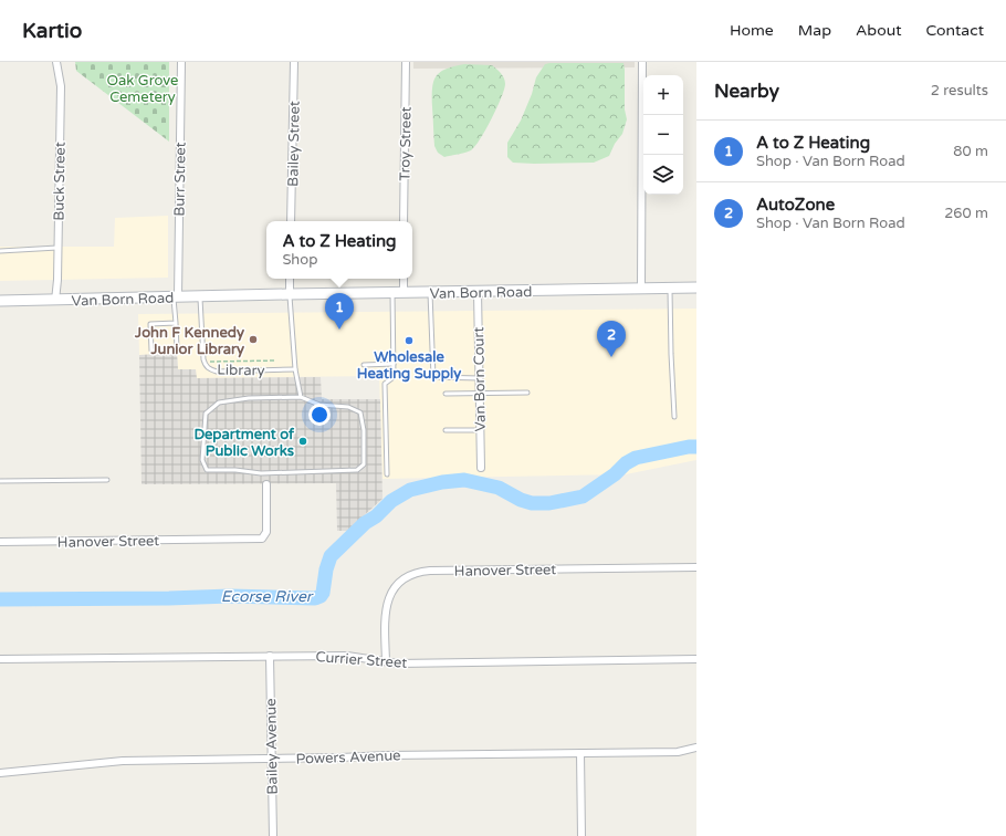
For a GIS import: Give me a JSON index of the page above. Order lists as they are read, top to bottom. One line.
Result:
{"streets":{"main road":["Van Born Road"],"street":["Bailey Street","Troy Street","Burr Street","Buck Street","Van Born Court","Hanover Street","Currier Street","Bailey Avenue","Powers Avenue"],"lane":["Library"]},"crossings":[["Burr Street","Van Born Road"],["Buck Street","Van Born Road"],["Van Born Road","Library"],["Van Born Road","Van Born Court"],["Hanover Street","Currier Street"],["Currier Street","Bailey Avenue"],["Bailey Avenue","Powers Avenue"]],"water":["Ecorse River"],"parks":["Oak Grove Cemetery"],"places":["John F Kennedy Junior Library","Wholesale Heating Supply","Department of Public Works"],"page":{"header":"Kartio","nav":["Home","Map","About","Contact"],"heading":["Nearby","2 results"],"map_buttons":["+","−"],"list":[{"mark":"1","name":"A to Z Heating","note":"Shop · Van Born Road","value":"80 m"},{"mark":"2","name":"AutoZone","note":"Shop · Van Born Road","value":"260 m"}],"popup":["A to Z Heating","Shop"],"pins":["1","2"]}}
